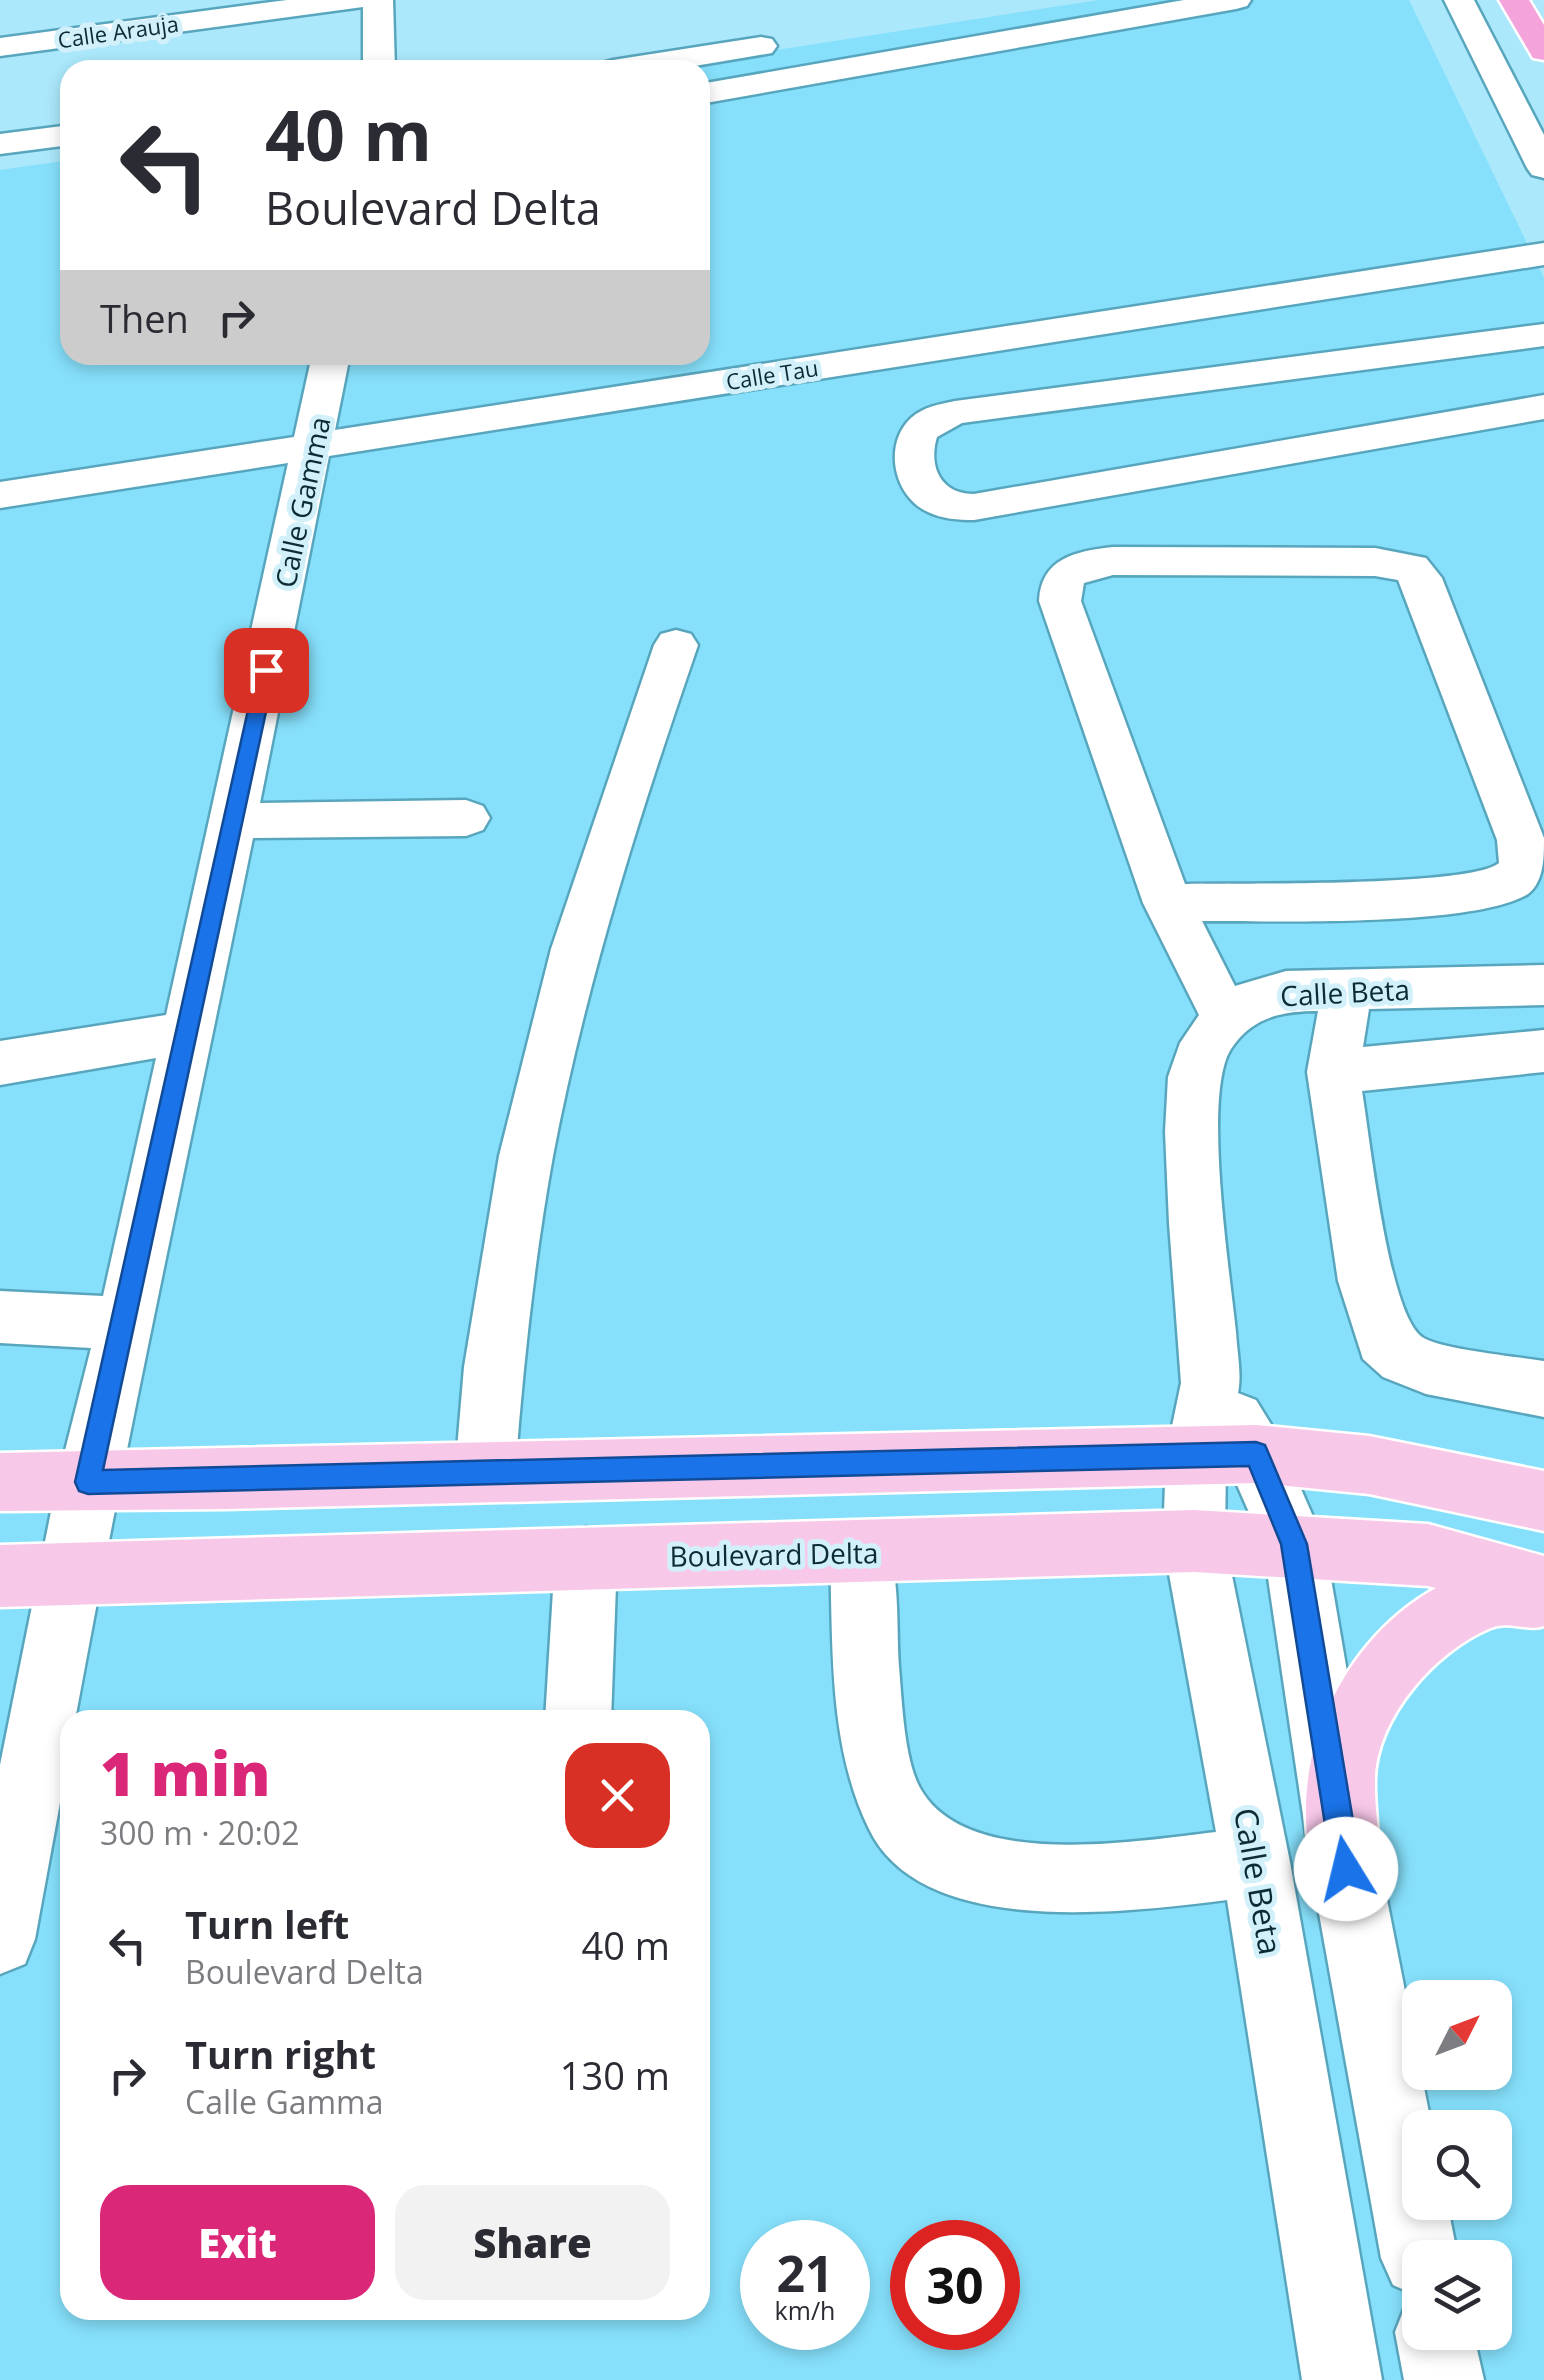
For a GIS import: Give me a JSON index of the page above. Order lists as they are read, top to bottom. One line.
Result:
{"streets":{"main road":["Boulevard Delta"],"street":["Calle Arauja","Calle Tau","Calle Gamma","Calle Beta"]},"crossings":[["Calle Tau","Calle Gamma"],["Calle Gamma","Boulevard Delta"],["Calle Beta","Boulevard Delta"]],"north":"top right","page":{"turn":["40 m","Boulevard Delta"],"then":"Then","heading":["1 min","300 m · 20:02"],"list":[{"name":"Turn left","note":"Boulevard Delta","value":"40 m"},{"name":"Turn right","note":"Calle Gamma","value":"130 m"}],"buttons":["Exit","Share"],"speed":"21 km/h","limit":"30"}}
